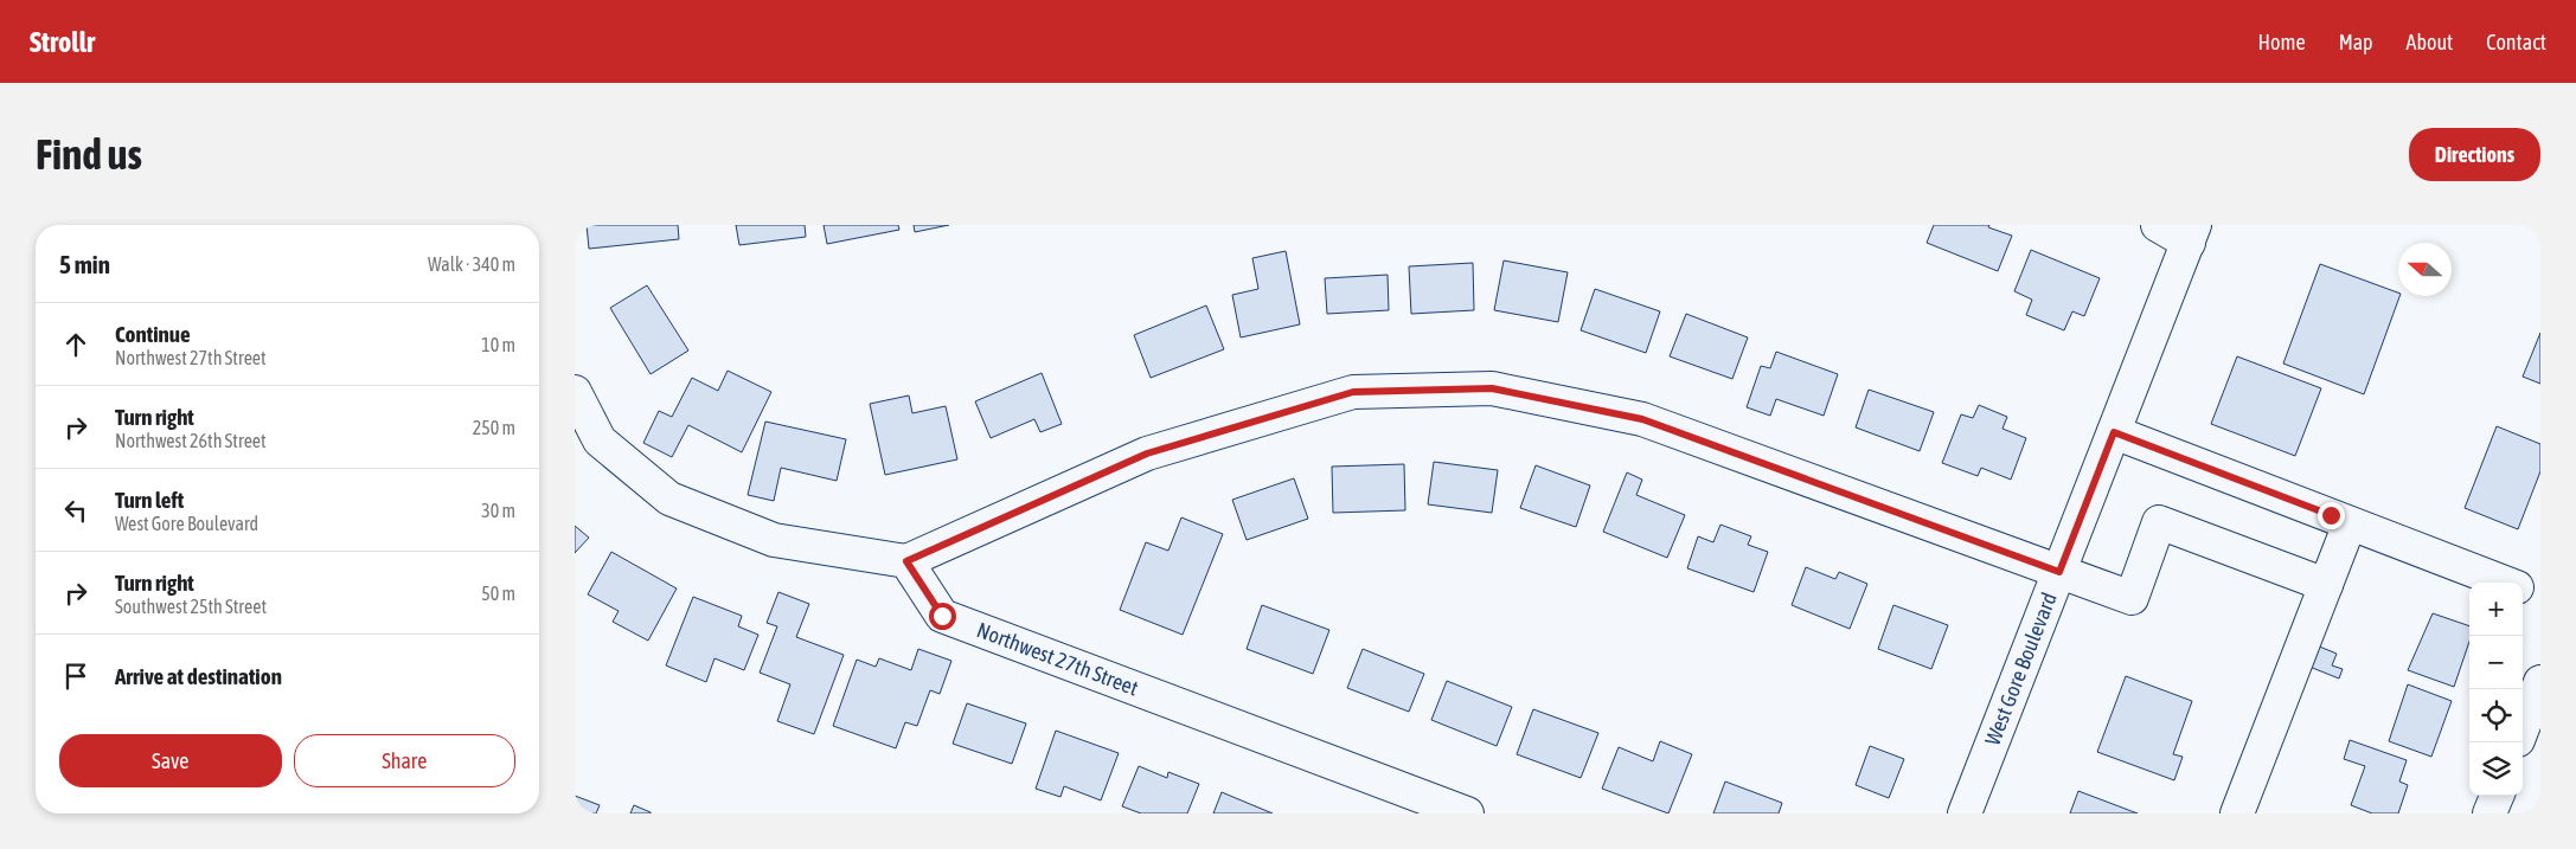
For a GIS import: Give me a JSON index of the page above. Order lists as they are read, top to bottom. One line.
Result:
{"streets":{"street":["Northwest 27th Street","West Gore Boulevard"]},"north":"left","page":{"header":"Strollr","nav":["Home","Map","About","Contact"],"buttons":["Directions",["Save","Share"]],"title":"Find us","heading":["5 min","Walk · 340 m"],"list":[["Continue","Northwest 27th Street","10 m"],["Turn right","Northwest 26th Street","250 m"],["Turn left","West Gore Boulevard","30 m"],["Turn right","Southwest 25th Street","50 m"],"Arrive at destination"],"map_buttons":["+","−"]}}
